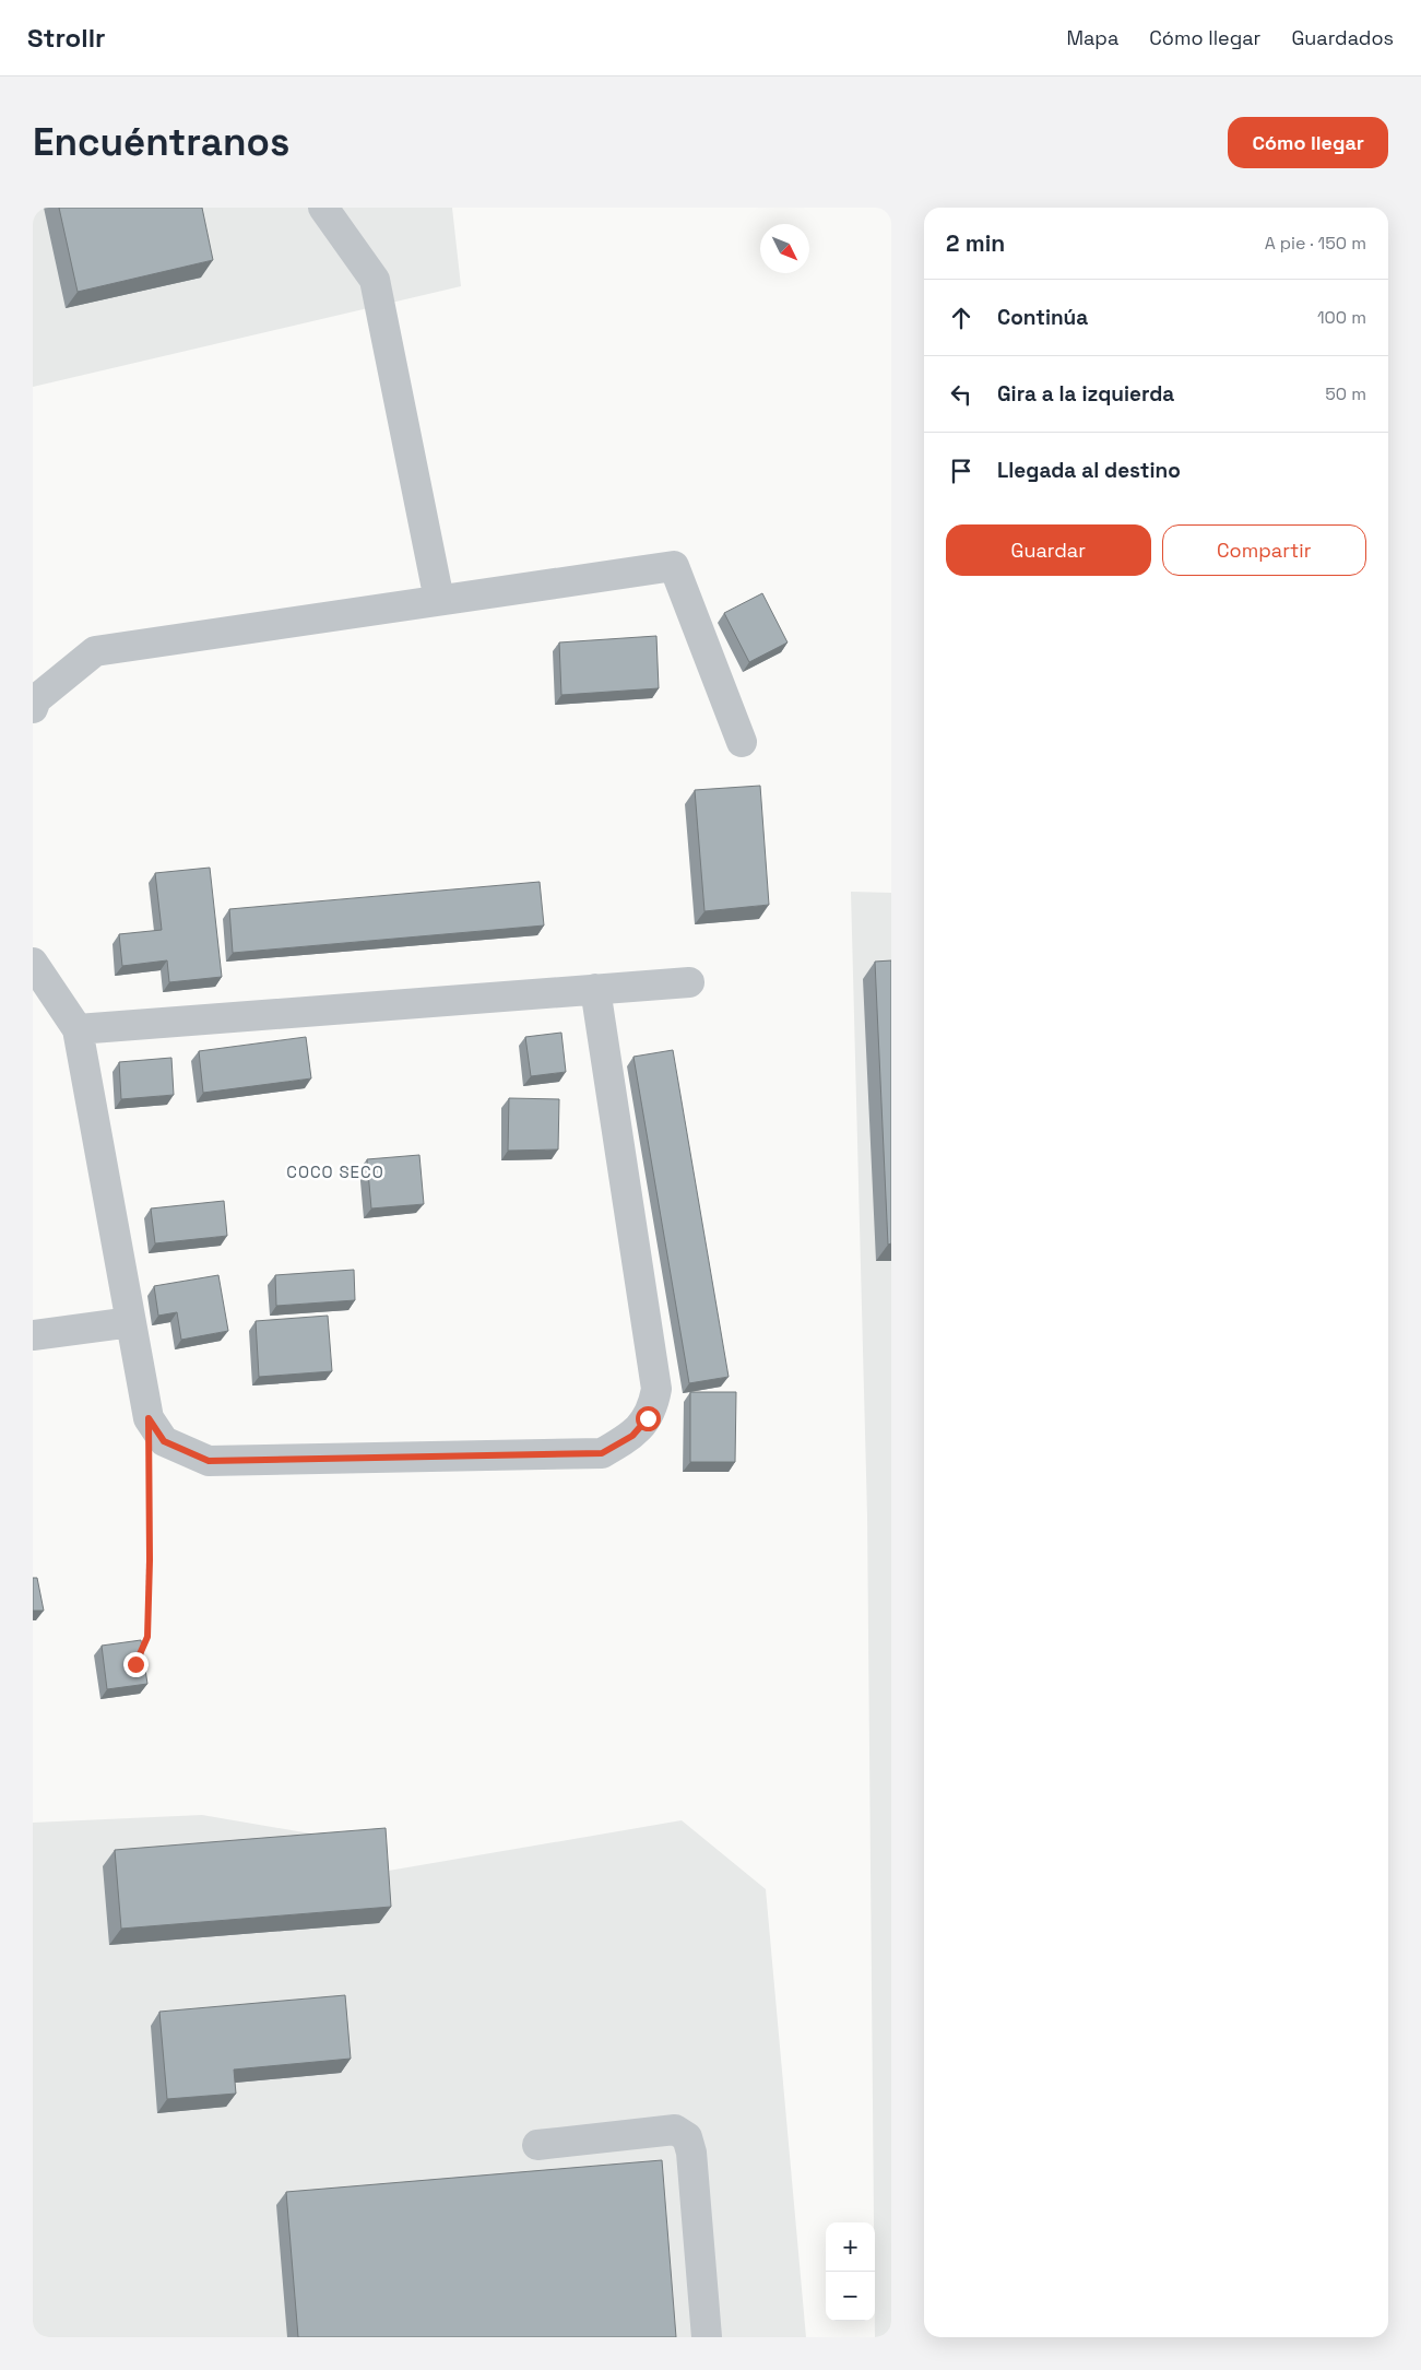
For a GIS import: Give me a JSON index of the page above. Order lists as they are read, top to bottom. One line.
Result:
{"districts":["COCO SECO"],"north":"bottom right","page":{"header":"Strollr","nav":["Mapa","Cómo llegar","Guardados"],"buttons":["Cómo llegar",["Guardar","Compartir"]],"title":"Encuéntranos","heading":["2 min","A pie · 150 m"],"list":[["Continúa","100 m"],["Gira a la izquierda","50 m"],"Llegada al destino"],"map_buttons":["+","−"]}}
